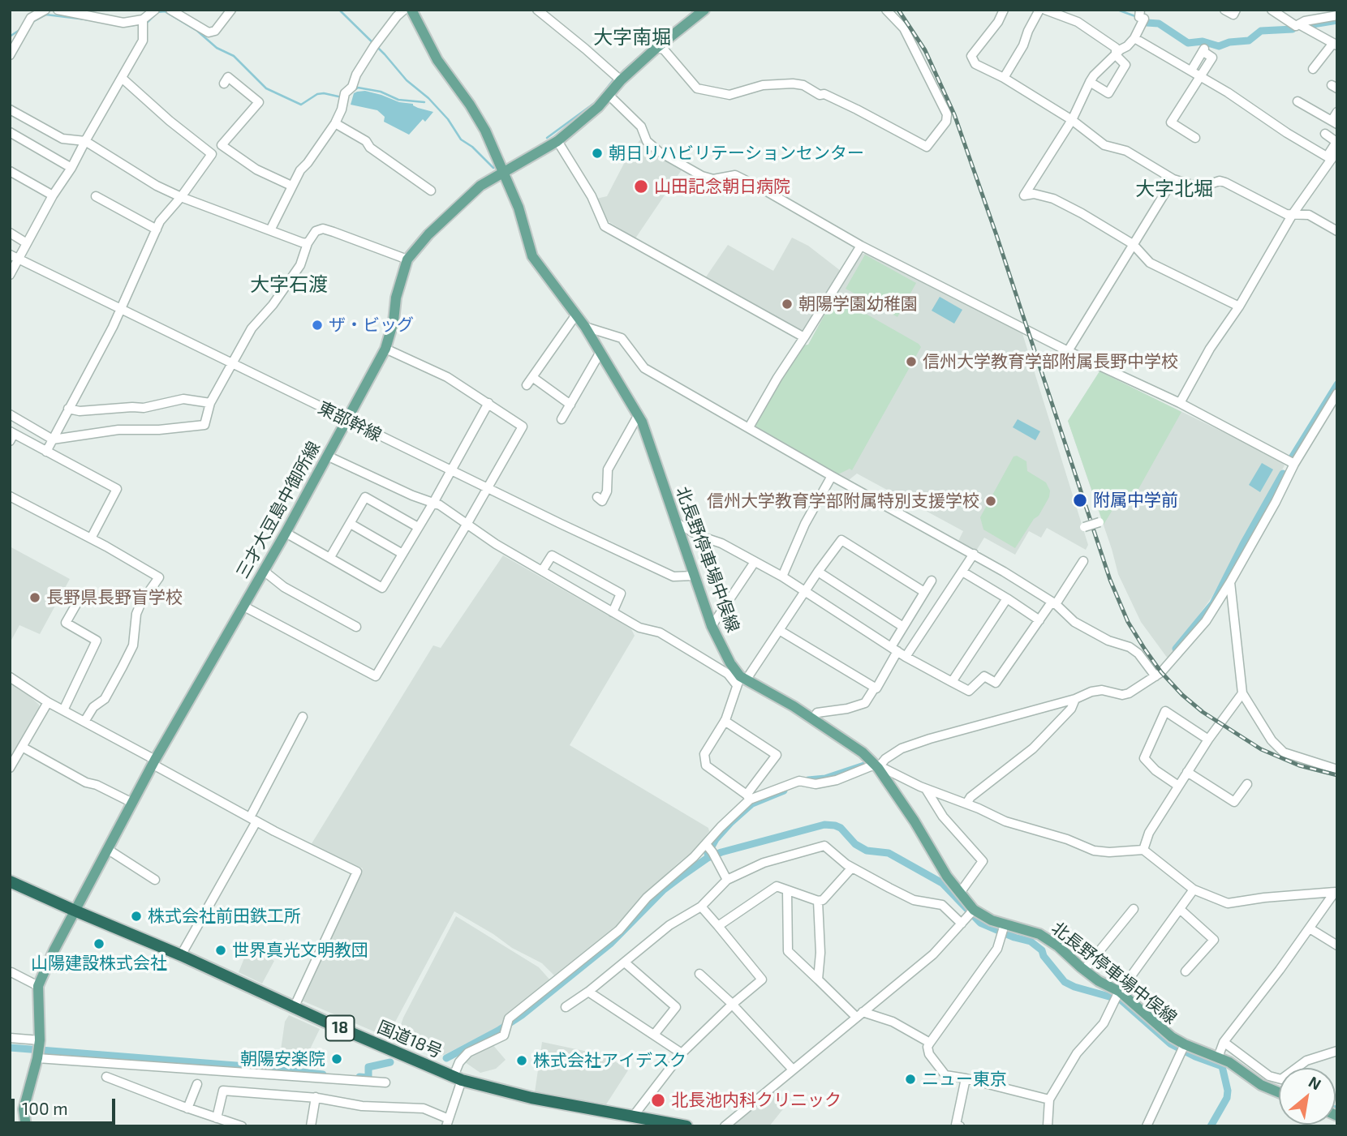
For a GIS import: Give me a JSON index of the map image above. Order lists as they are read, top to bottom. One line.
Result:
{"streets":{"highway":["18","国道18号"],"main road":["三才大豆島中御所線","北長野停車場中俣線"],"street":["東部幹線"]},"crossings":[["東部幹線","三才大豆島中御所線"],["東部幹線","北長野停車場中俣線"],["三才大豆島中御所線","北長野停車場中俣線"],["三才大豆島中御所線","国道18号"]],"districts":["大字南堀","大字北堀","大字石渡"],"places":["朝日リハビリテーションセンター","山田記念朝日病院","朝陽学園幼稚園","ザ・ビッグ","信州大学教育学部附属長野中学校","附属中学前","信州大学教育学部附属特別支援学校","長野県長野盲学校","株式会社前田鉄工所","山陽建設株式会社","世界真光文明教団","朝陽安楽院","株式会社アイデスク","ニュー東京","北長池内科クリニック"],"scale_bar":"100 m","north":"top right"}
